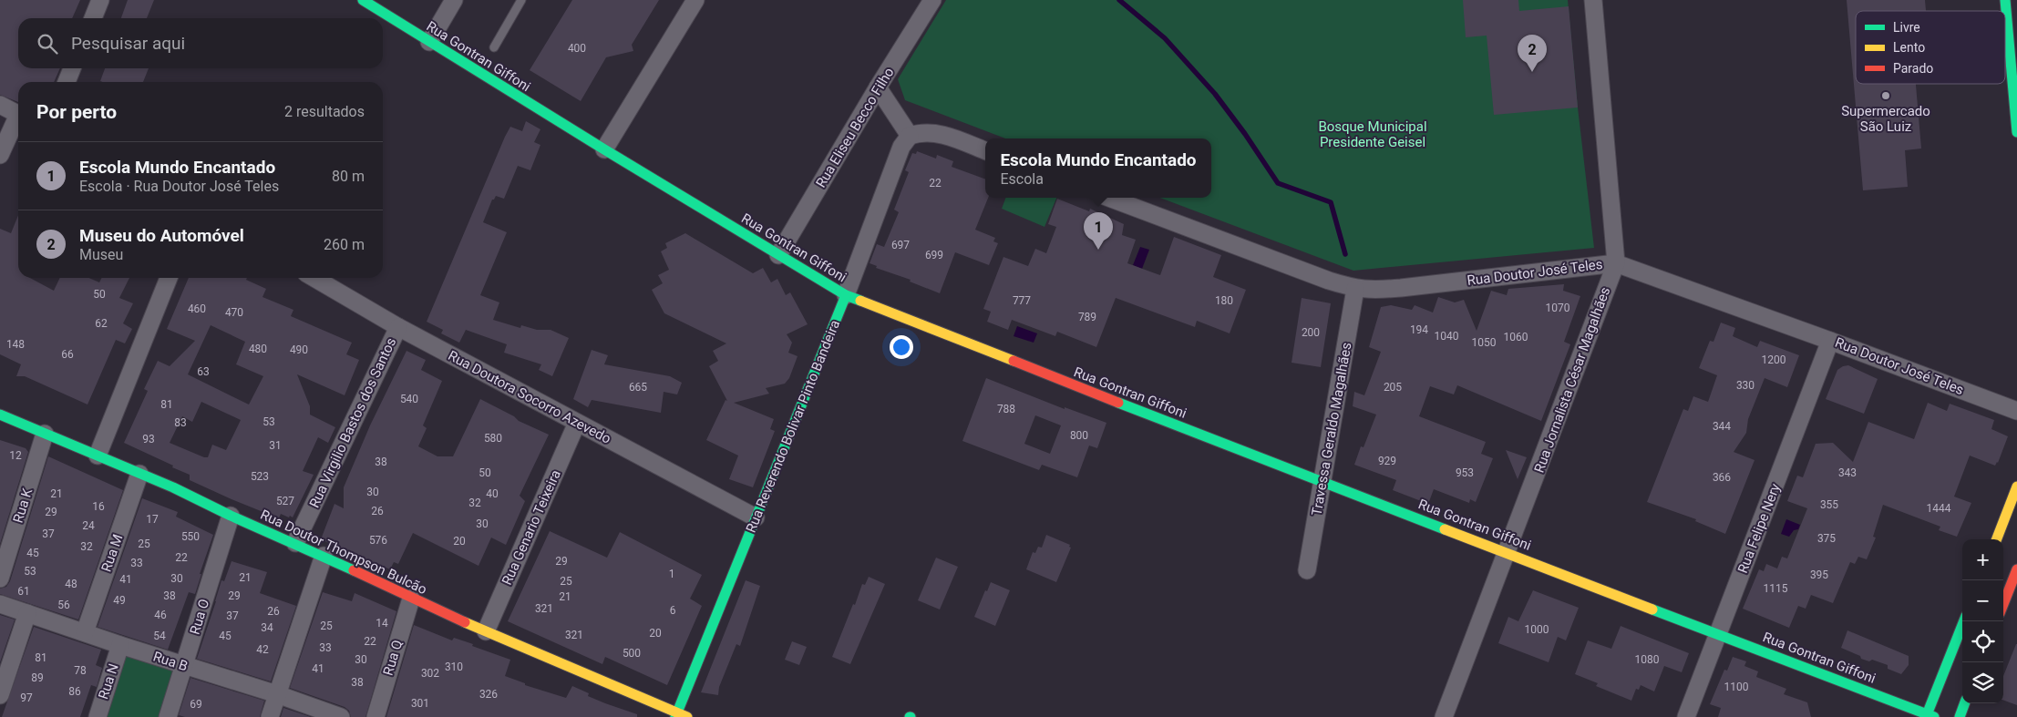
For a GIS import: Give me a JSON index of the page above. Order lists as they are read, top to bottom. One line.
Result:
{"streets":{"street":["Rua Gontran Giffoni","Rua Eliseu Becco Filho","Rua Doutor José Teles","Rua Jornalista César Magalhães","Rua Doutora Socorro Azevedo","Rua Virgilio Bastos dos Santos","Rua Reverendo Bolivar Pinto Bandeira","Travessa Geraldo Magalhães","Rua K","Rua Genario Teixeira","Rua Felipe Nery","Rua Doutor Thompson Bulcão","Rua M","Rua O","Rua Q","Rua B","Rua N"]},"crossings":[["Rua Gontran Giffoni","Rua Eliseu Becco Filho"],["Rua Gontran Giffoni","Rua Jornalista César Magalhães"],["Rua Gontran Giffoni","Rua Reverendo Bolivar Pinto Bandeira"],["Rua Gontran Giffoni","Travessa Geraldo Magalhães"],["Rua Gontran Giffoni","Rua Felipe Nery"],["Rua Doutor José Teles","Rua Jornalista César Magalhães"],["Rua Doutor José Teles","Travessa Geraldo Magalhães"],["Rua Doutor José Teles","Rua Felipe Nery"],["Rua Doutora Socorro Azevedo","Rua Virgilio Bastos dos Santos"],["Rua Doutora Socorro Azevedo","Rua Reverendo Bolivar Pinto Bandeira"],["Rua Doutora Socorro Azevedo","Rua Genario Teixeira"],["Rua Virgilio Bastos dos Santos","Rua Doutor Thompson Bulcão"],["Rua Reverendo Bolivar Pinto Bandeira","Rua Doutor Thompson Bulcão"],["Rua K","Rua Doutor Thompson Bulcão"],["Rua Genario Teixeira","Rua Doutor Thompson Bulcão"],["Rua Doutor Thompson Bulcão","Rua M"],["Rua Doutor Thompson Bulcão","Rua O"],["Rua Doutor Thompson Bulcão","Rua Q"],["Rua M","Rua B"],["Rua O","Rua B"],["Rua B","Rua N"]],"parks":["Bosque Municipal Presidente Geisel"],"places":["Supermercado São Luiz"],"house_numbers":["400","22","697","699","50","777","180","1070","460","470","789","62","194","200","1040","1060","1050","148","480","490","66","1200","63","330","665","205","540","81","788","53","83","344","800","580","93","31","12","929","38","50","953","343","523","366","30","21","40","527","32","355","16","1444","26","29","17","30","24","37","550","375","576","20","25","32","45","22","29","33","53","1","395","21","30","41","25","48","1115","61","38","29","21","49","56","321","6","26","46","37","14","25","34","1000","20","321","54","45","22","33","42","500","81","30","1080","310","41","78","302","89","38","1100","86","326","97","301","69"],"legend":["Livre","Lento","Parado"],"page":{"search":"Pesquisar aqui","pins":["2","1"],"heading":["Por perto","2 resultados"],"popup":["Escola Mundo Encantado","Escola"],"list":[{"mark":"1","name":"Escola Mundo Encantado","note":"Escola · Rua Doutor José Teles","value":"80 m"},{"mark":"2","name":"Museu do Automóvel","note":"Museu","value":"260 m"}],"map_buttons":["+","−"]}}
